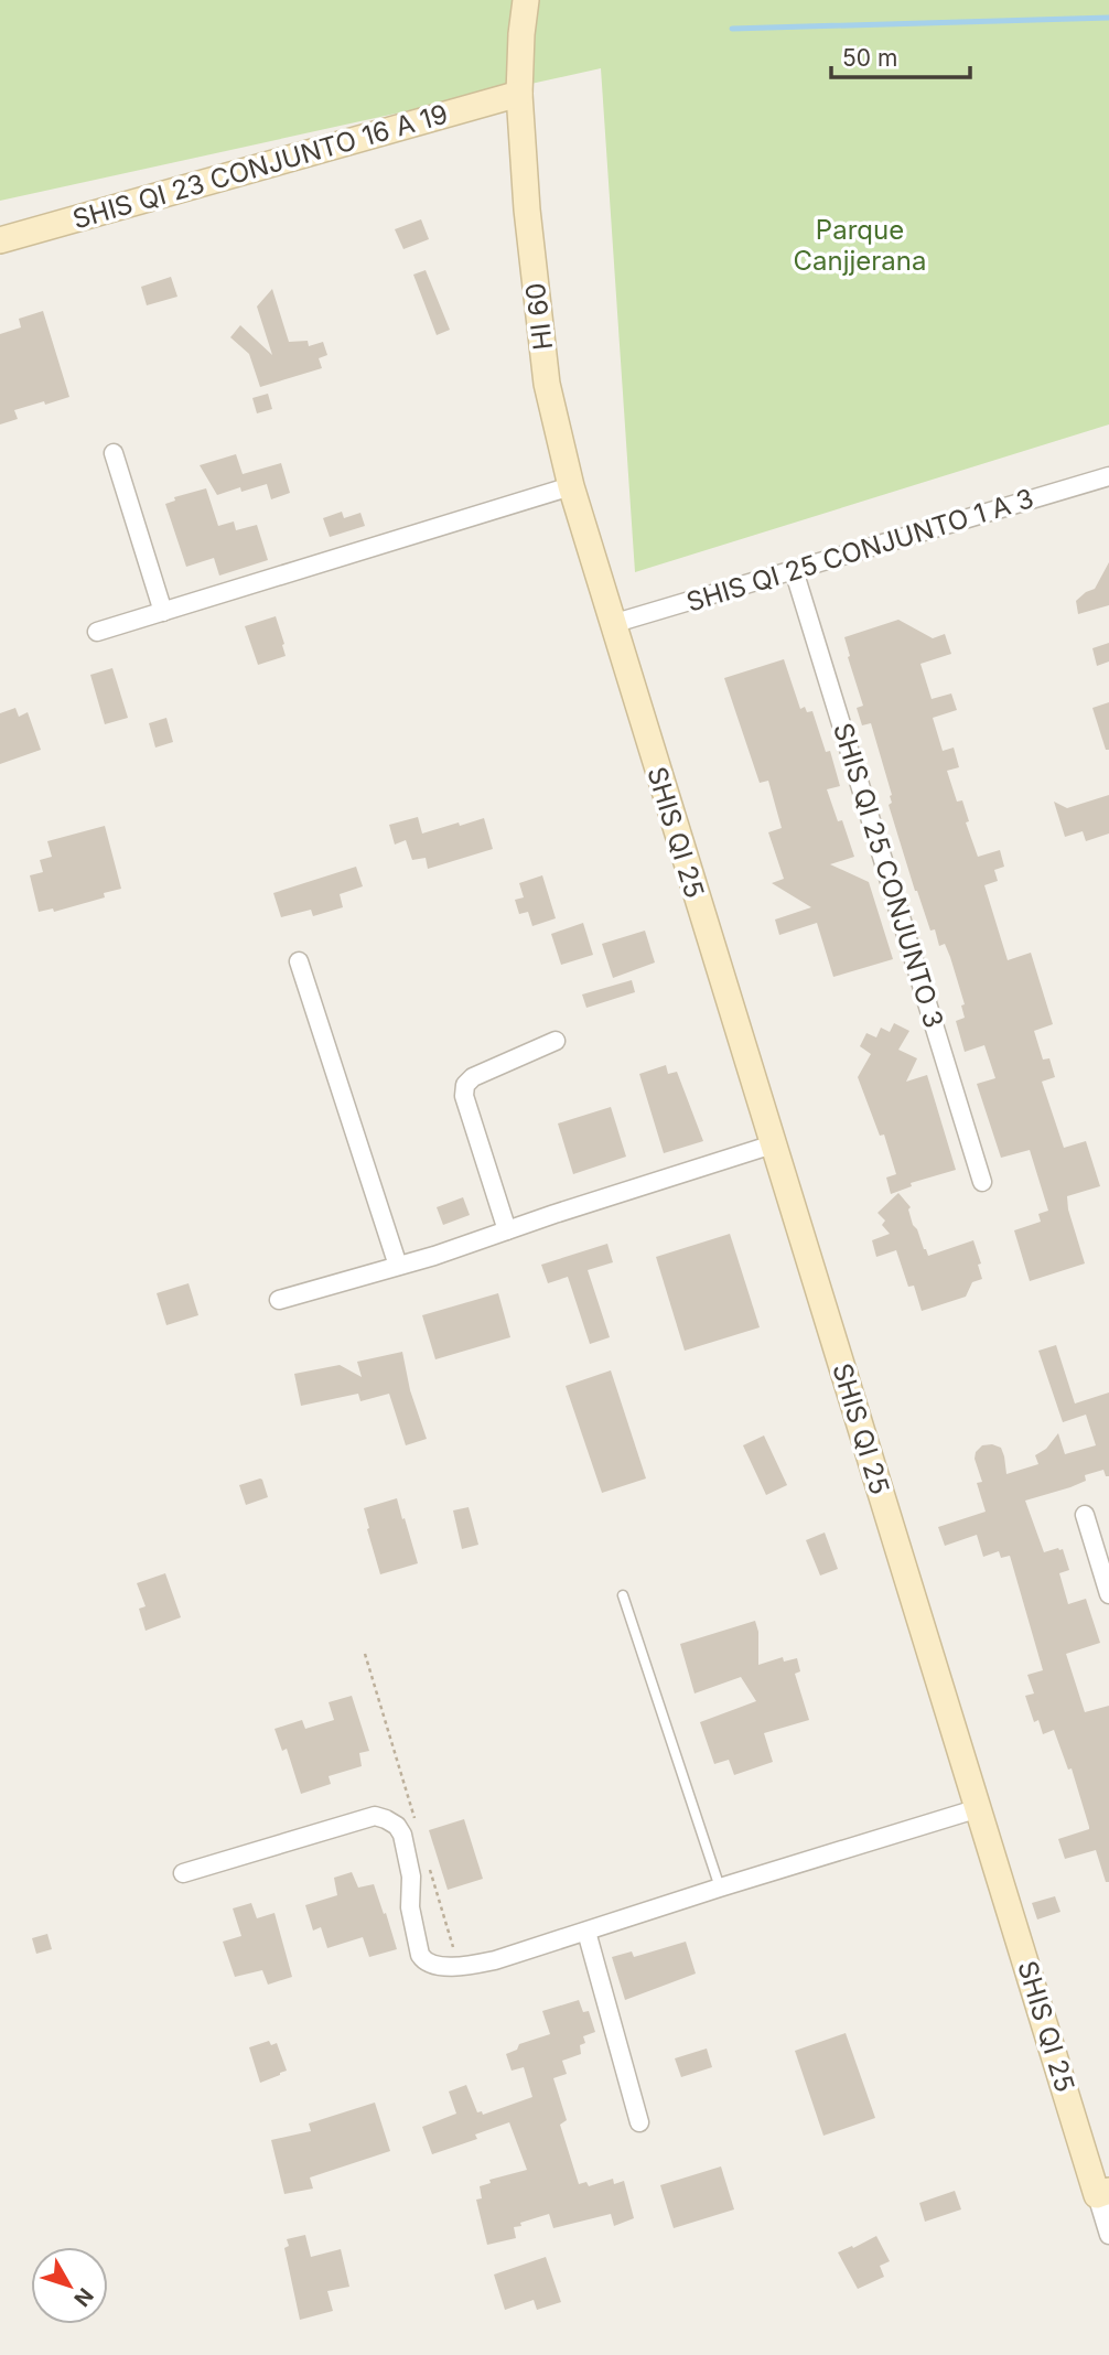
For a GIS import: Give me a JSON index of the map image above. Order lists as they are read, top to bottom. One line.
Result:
{"streets":{"street":["SHIS QI 23 CONJUNTO 16 A 19","HI 60","SHIS QI 25 CONJUNTO 1 A 3","SHIS QI 25","SHIS QI 25 CONJUNTO 3"]},"crossings":[["SHIS QI 23 CONJUNTO 16 A 19","HI 60"],["HI 60","SHIS QI 25 CONJUNTO 1 A 3"],["HI 60","SHIS QI 25"],["SHIS QI 25 CONJUNTO 1 A 3","SHIS QI 25"],["SHIS QI 25 CONJUNTO 1 A 3","SHIS QI 25 CONJUNTO 3"]],"parks":["Parque Canjjerana"],"scale_bar":"50 m","north":"bottom right"}
